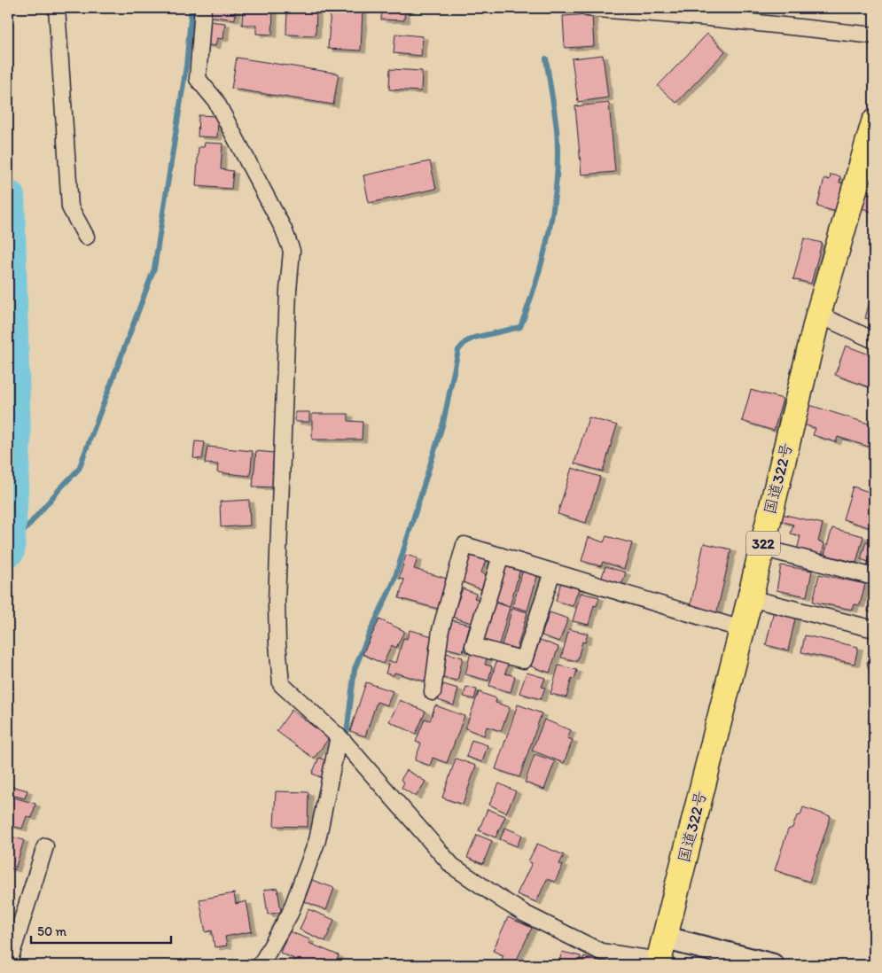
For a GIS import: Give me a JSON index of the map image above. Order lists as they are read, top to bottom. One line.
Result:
{"streets":{"highway":["国道322号","322"]},"scale_bar":"50 m"}
